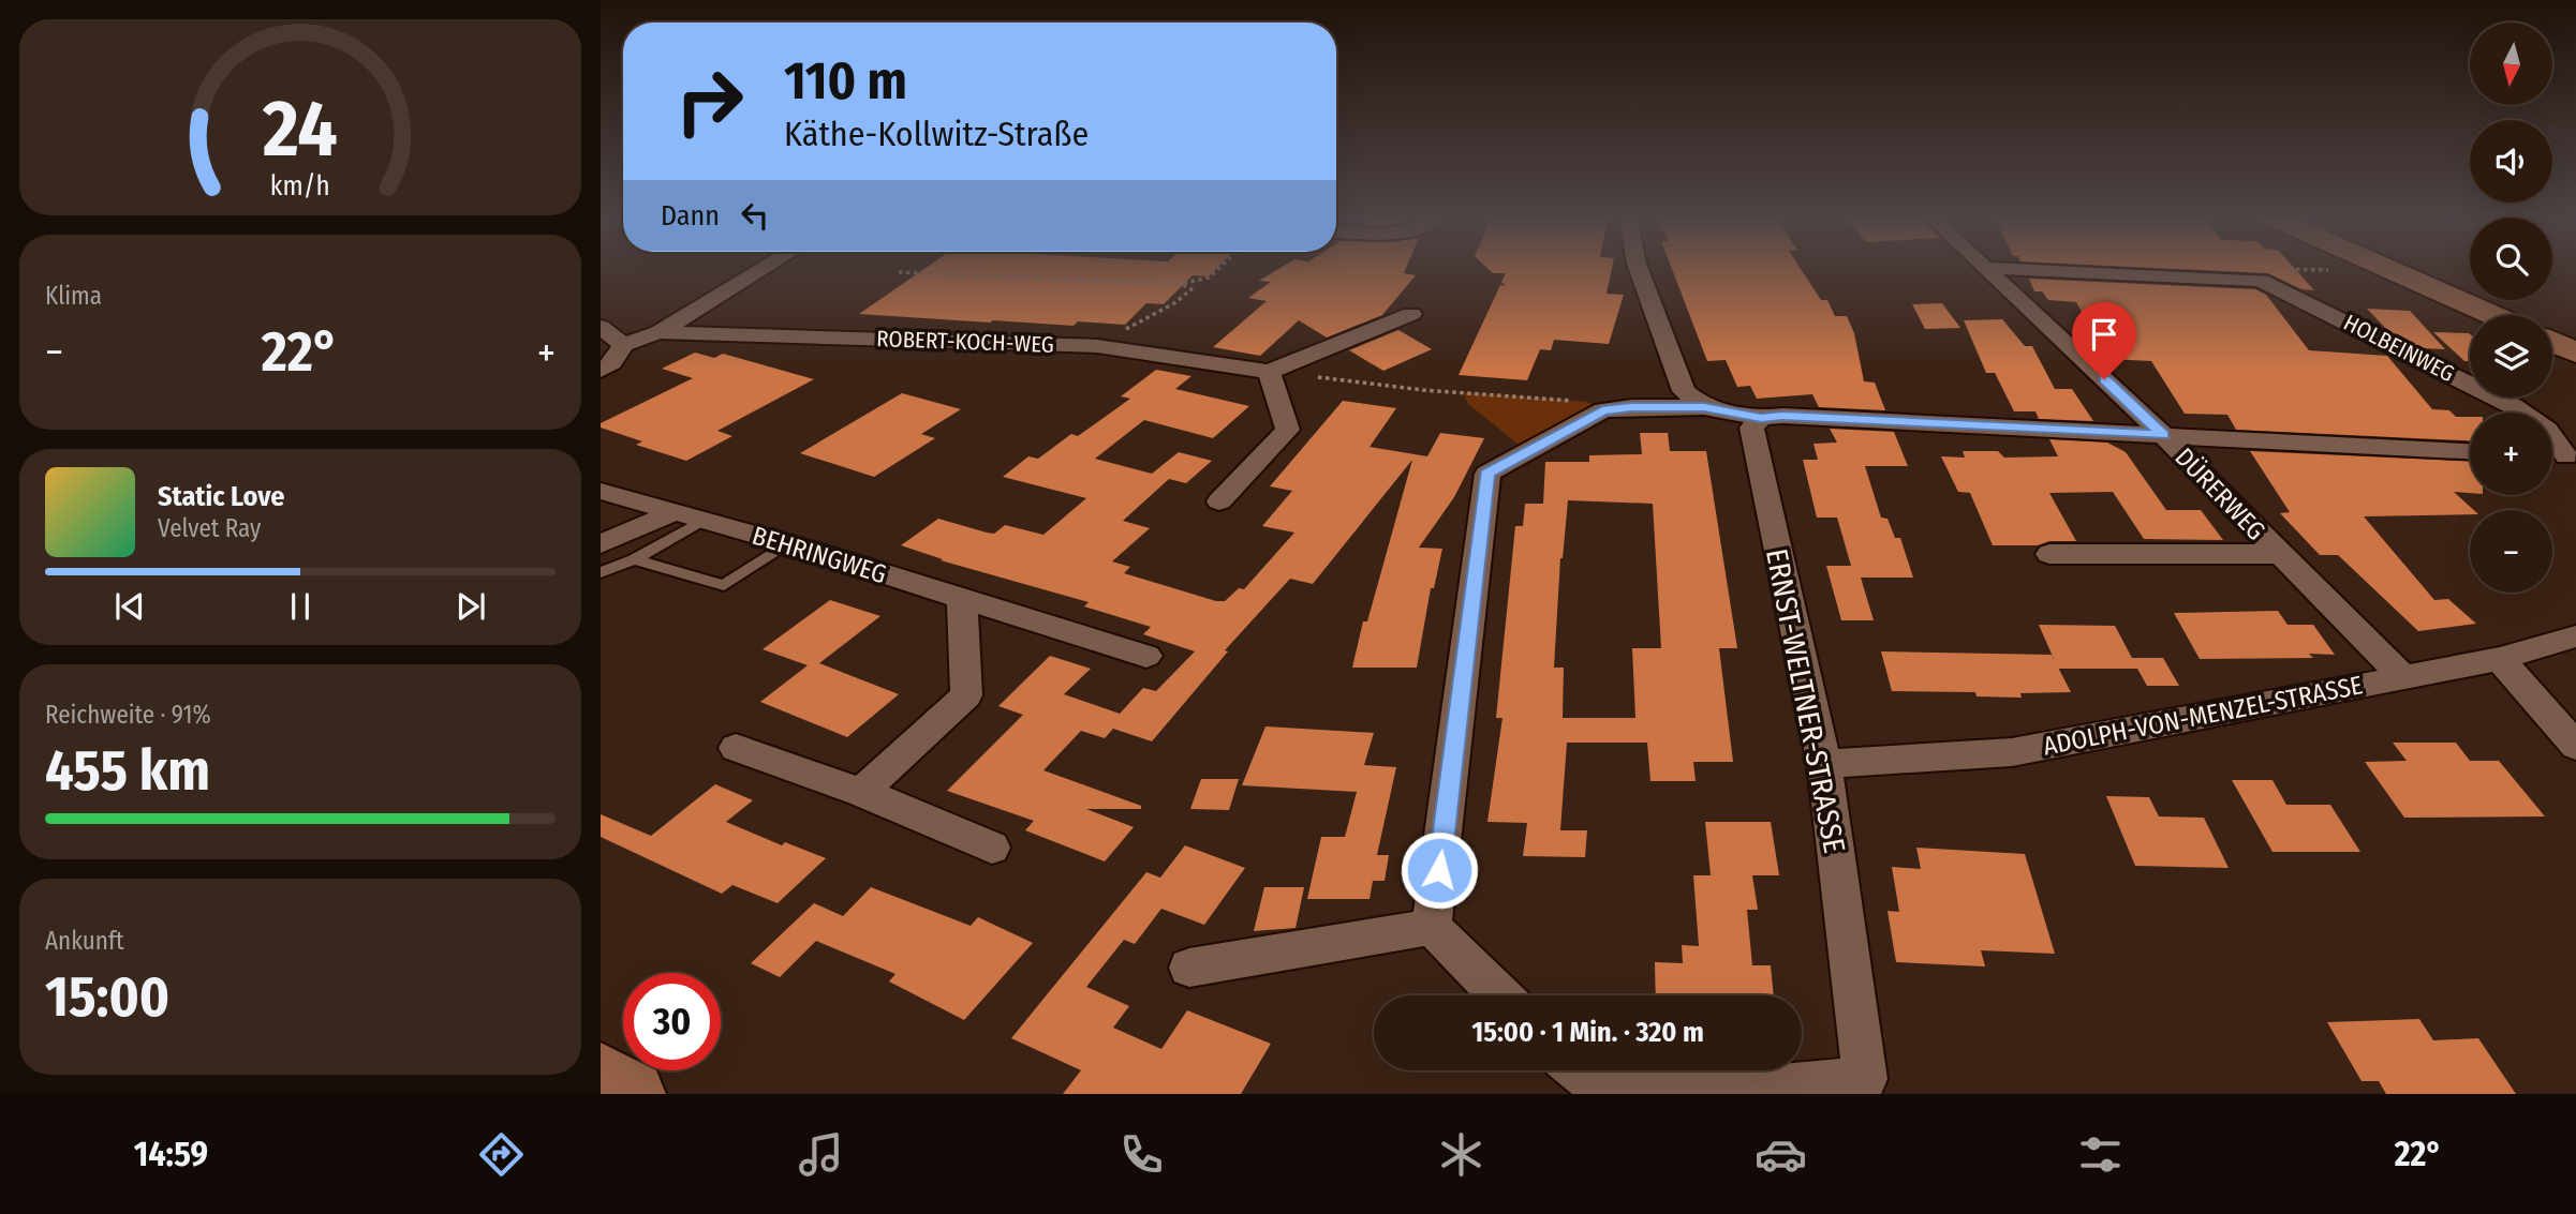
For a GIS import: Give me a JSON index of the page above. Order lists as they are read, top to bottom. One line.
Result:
{"streets":{"street":["ROBERT-KOCH-WEG","HOLBEINWEG","DÜRERWEG","BEHRINGWEG","ERNST-WELTNER-STRASSE","ADOLPH-VON-MENZEL-STRASSE"]},"crossings":[["DÜRERWEG","ADOLPH-VON-MENZEL-STRASSE"],["ERNST-WELTNER-STRASSE","ADOLPH-VON-MENZEL-STRASSE"]],"north":"bottom","page":{"map_buttons":["+","−"],"turn":["110 m","Käthe-Kollwitz-Straße"],"then":"Dann","tile":["Klima",["Reichweite · 91%","455 km"],["Ankunft","15:00"]],"heat":["−","22°","+"],"song":["Static Love","Velvet Ray"],"limit":"30","trip":"15:00 · 1 Min. · 320 m","tabs":["14:59","22°"],"gauge":["24","km/h"]}}
